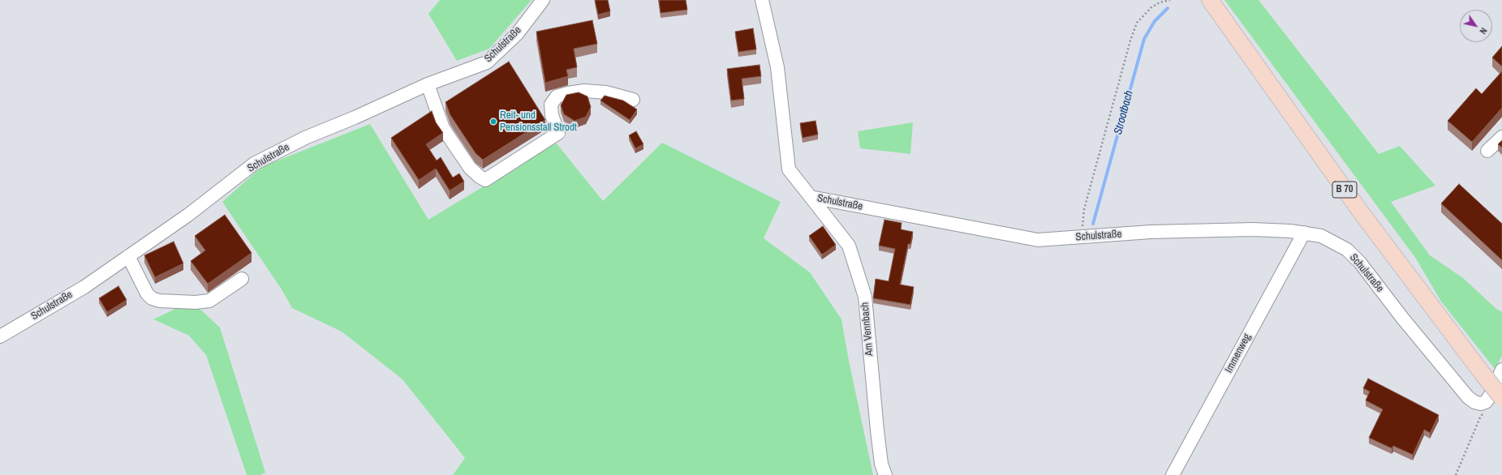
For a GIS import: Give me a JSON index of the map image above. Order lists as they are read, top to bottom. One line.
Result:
{"streets":{"main road":["B 70"],"street":["Schulstraße","Am Vennbach","Immenweg"]},"crossings":[["Schulstraße","Am Vennbach"],["Schulstraße","Immenweg"]],"water":["Strootbach"],"places":["Reit- und Pensionsstall Strodt"],"north":"bottom right"}
